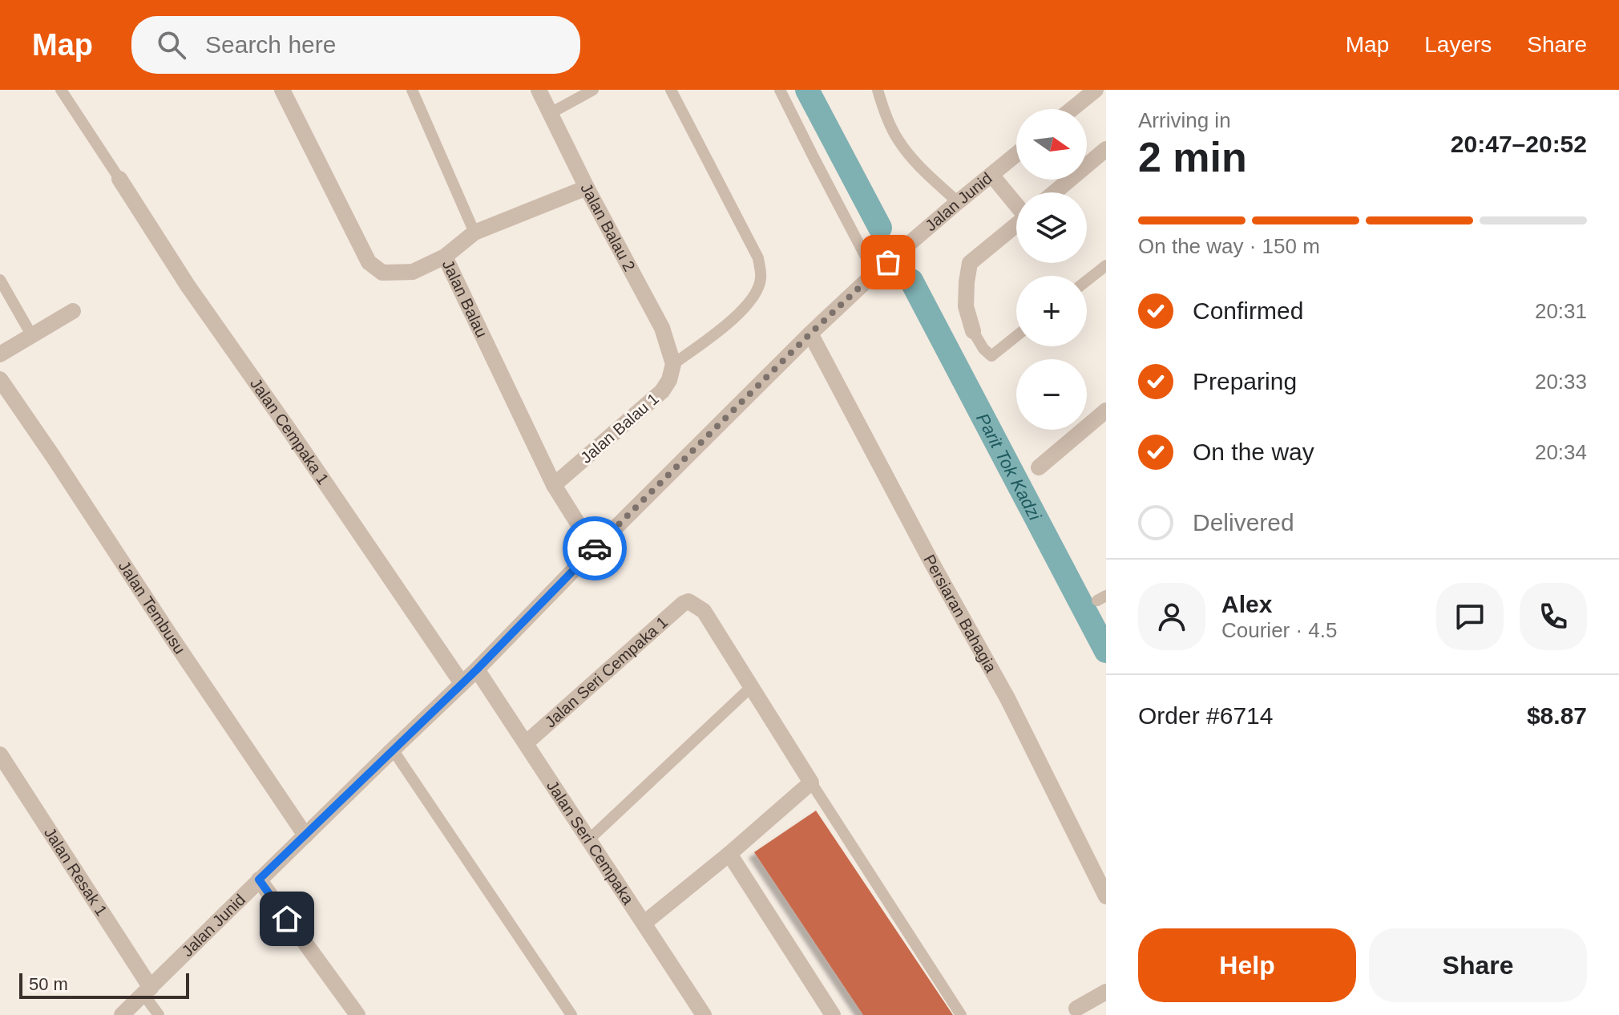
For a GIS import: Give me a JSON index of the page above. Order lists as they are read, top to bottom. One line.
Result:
{"streets":{"street":["Jalan Junid","Jalan Balau 2","Jalan Balau","Jalan Balau 1","Jalan Cempaka 1","Jalan Tembusu","Persiaran Bahagia","Jalan Seri Cempaka 1","Jalan Seri Cempaka","Jalan Resak 1"]},"crossings":[["Jalan Junid","Jalan Balau"],["Jalan Junid","Jalan Cempaka 1"],["Jalan Junid","Jalan Tembusu"],["Jalan Junid","Persiaran Bahagia"],["Jalan Junid","Jalan Seri Cempaka"],["Jalan Junid","Jalan Resak 1"],["Jalan Balau 2","Jalan Balau 1"],["Jalan Balau","Jalan Balau 1"],["Jalan Seri Cempaka 1","Jalan Seri Cempaka"]],"water":["Parit Tok Kadzi"],"scale_bar":"50 m","north":"right","page":{"header":"Map","search":"Search here","nav":["Map","Layers","Share"],"heading":["2 min","Arriving in","20:47–20:52"],"panel":["Alex","Courier · 4.5","Order #6714","$8.87"],"map_buttons":["+","−"],"bar":"On the way · 150 m","list":[["Confirmed","20:31"],["Preparing","20:33"],["On the way","20:34"],"Delivered"],"buttons":["Help","Share"],"scale":"50 m"}}
